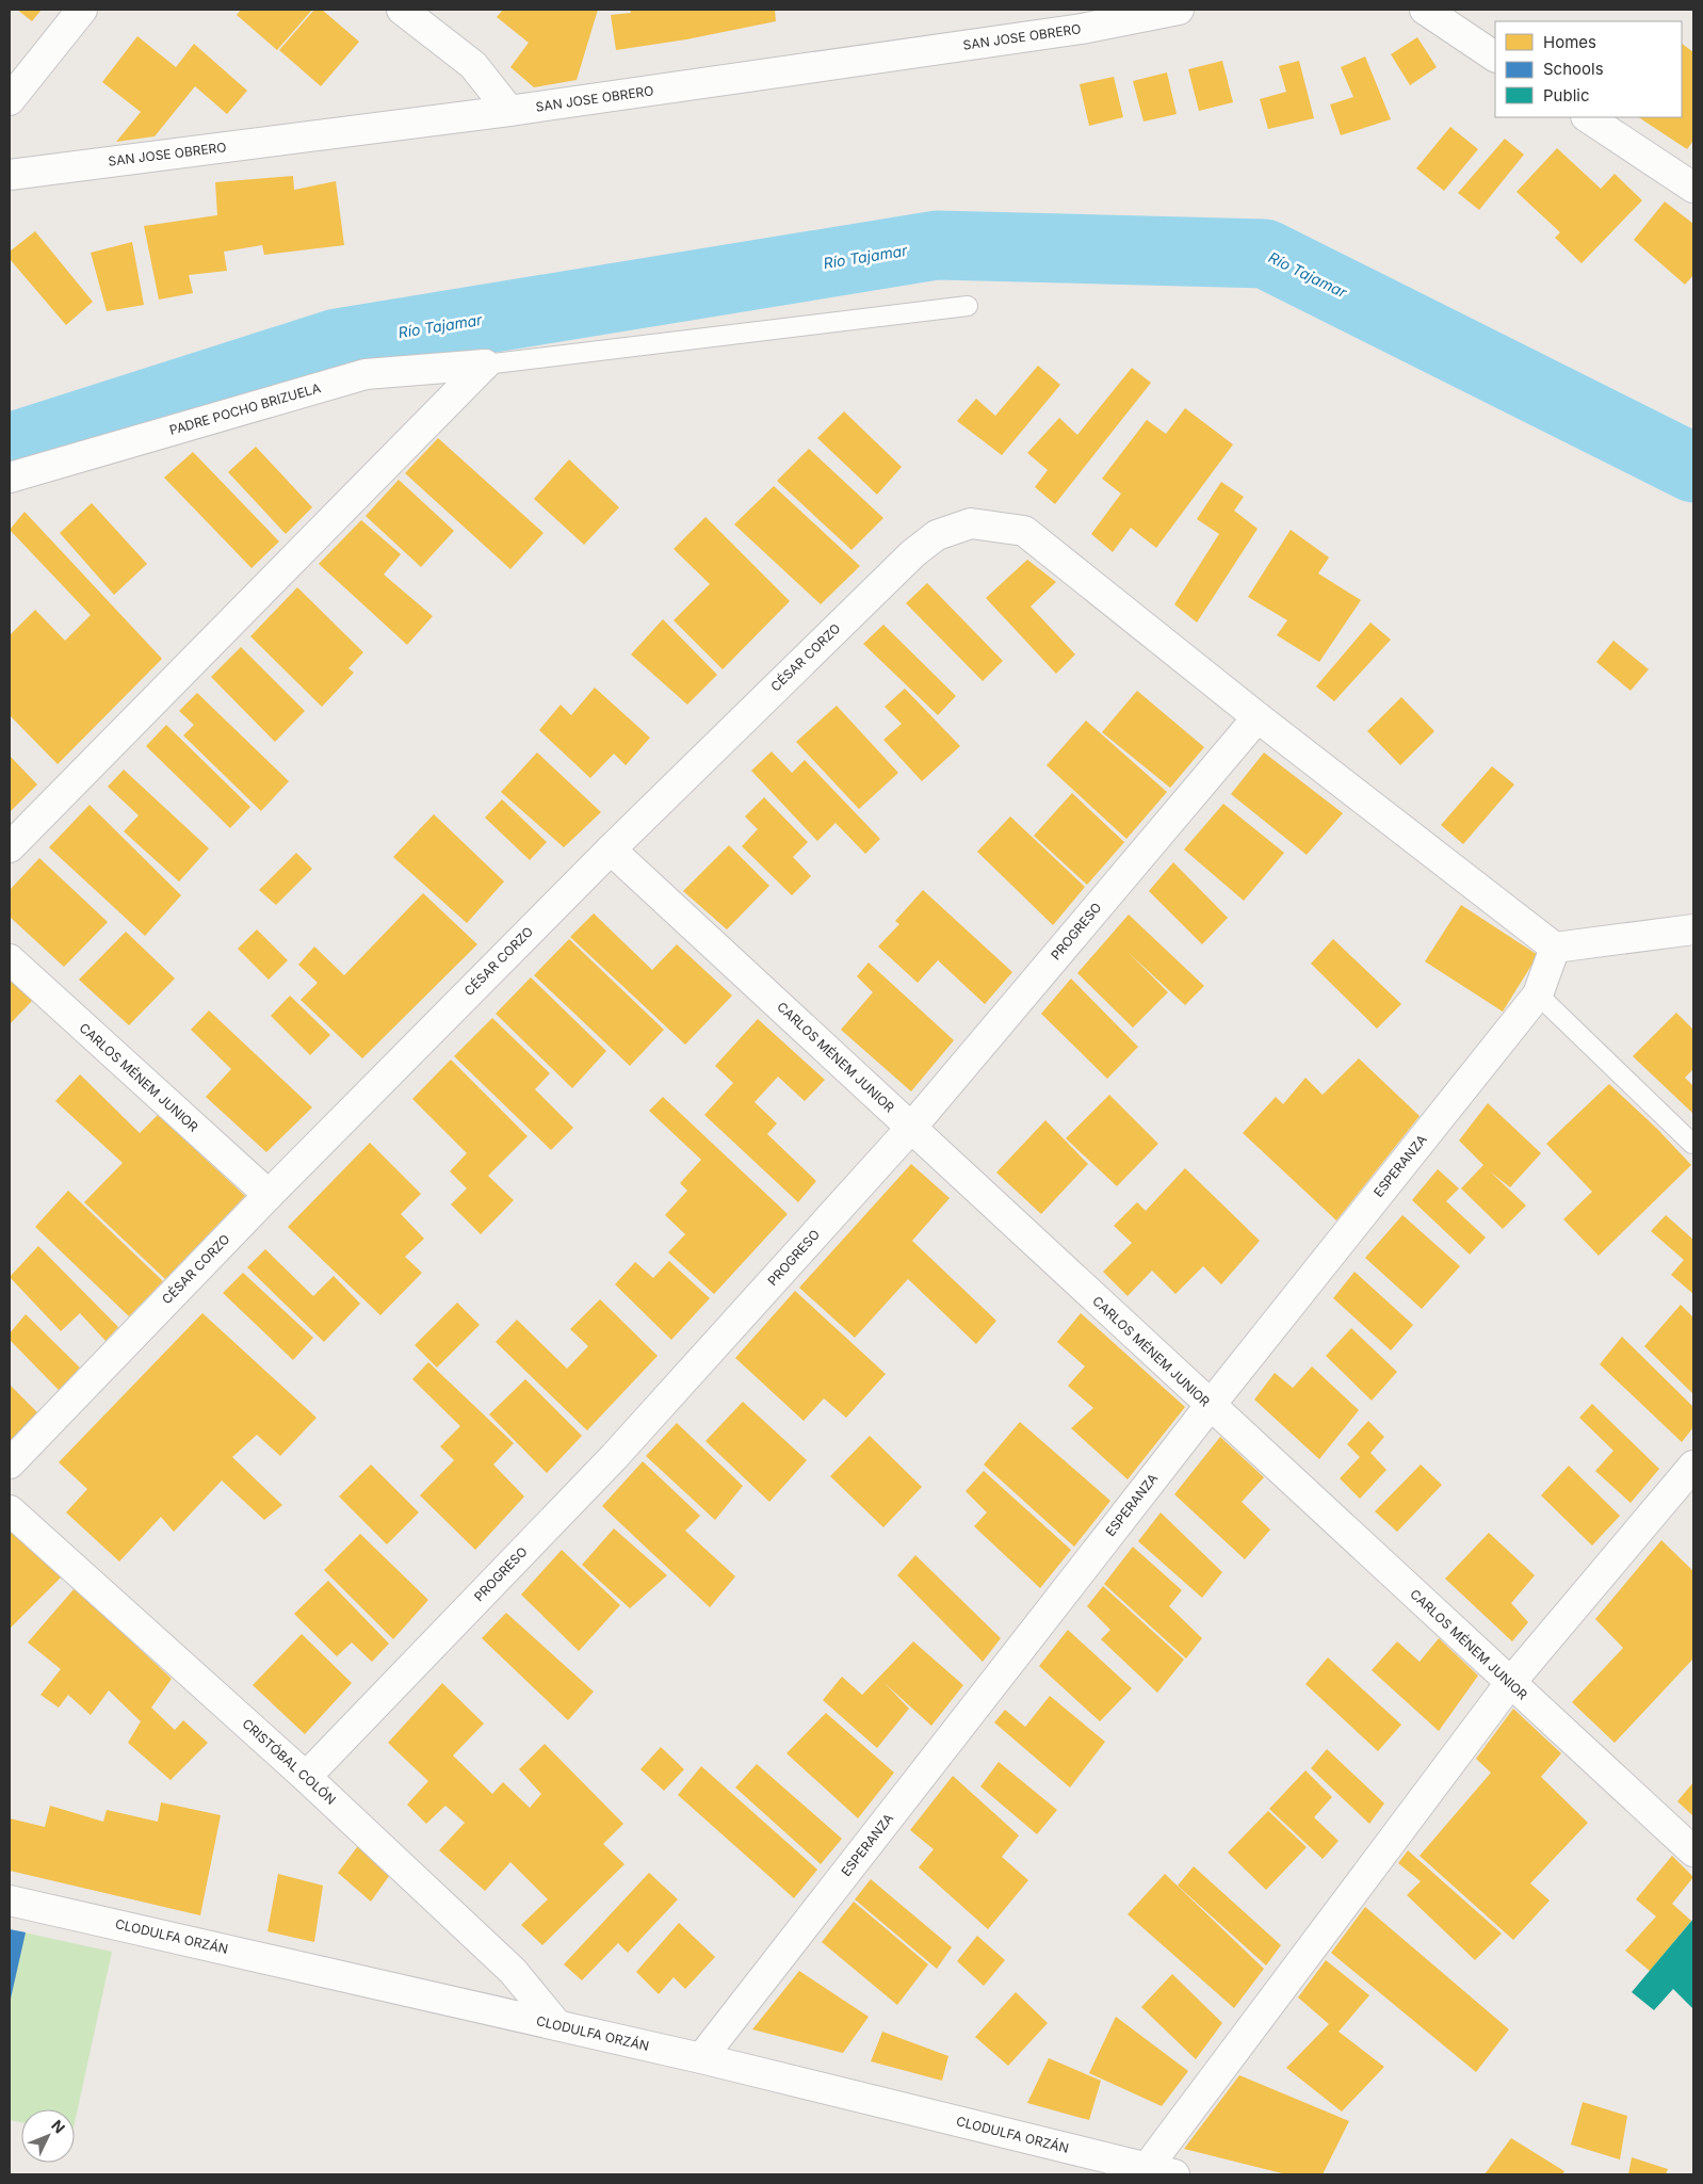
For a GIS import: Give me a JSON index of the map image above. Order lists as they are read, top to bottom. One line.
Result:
{"streets":{"street":["SAN JOSE OBRERO","PADRE POCHO BRIZUELA","CÉSAR CORZO","PROGRESO","CARLOS MÉNEM JUNIOR","ESPERANZA","CRISTÓBAL COLÓN","CLODULFA ORZÁN"]},"crossings":[["CÉSAR CORZO","PROGRESO"],["CÉSAR CORZO","CARLOS MÉNEM JUNIOR"],["PROGRESO","CARLOS MÉNEM JUNIOR"],["PROGRESO","CRISTÓBAL COLÓN"],["CARLOS MÉNEM JUNIOR","ESPERANZA"],["ESPERANZA","CLODULFA ORZÁN"],["CRISTÓBAL COLÓN","CLODULFA ORZÁN"]],"water":["Río Tajamar"],"legend":["Homes","Schools","Public"],"north":"top right"}
